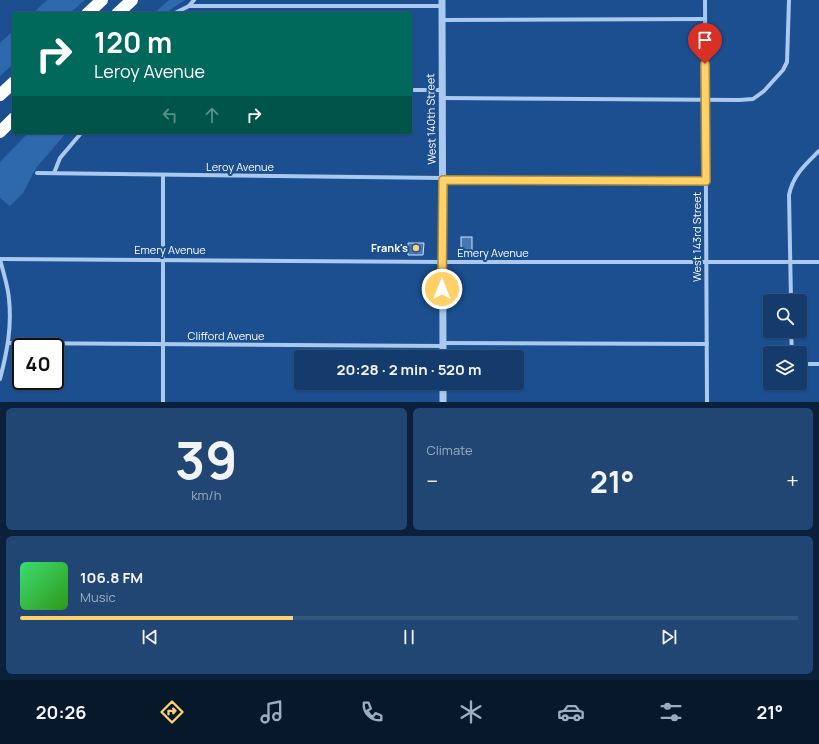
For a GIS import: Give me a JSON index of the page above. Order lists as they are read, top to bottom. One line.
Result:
{"streets":{"street":["West 140th Street","Leroy Avenue","West 143rd Street","Emery Avenue","Clifford Avenue"]},"crossings":[["West 140th Street","Leroy Avenue"],["West 140th Street","Emery Avenue"],["West 140th Street","Clifford Avenue"],["Leroy Avenue","West 143rd Street"],["West 143rd Street","Emery Avenue"],["West 143rd Street","Clifford Avenue"]],"places":["Frank's"],"page":{"turn":["120 m","Leroy Avenue"],"limit":"40","trip":"20:28 · 2 min · 520 m","tile":[["39","km/h"],"Climate"],"heat":["−","21°","+"],"song":["106.8 FM","Music"],"tabs":["20:26","21°"]}}
